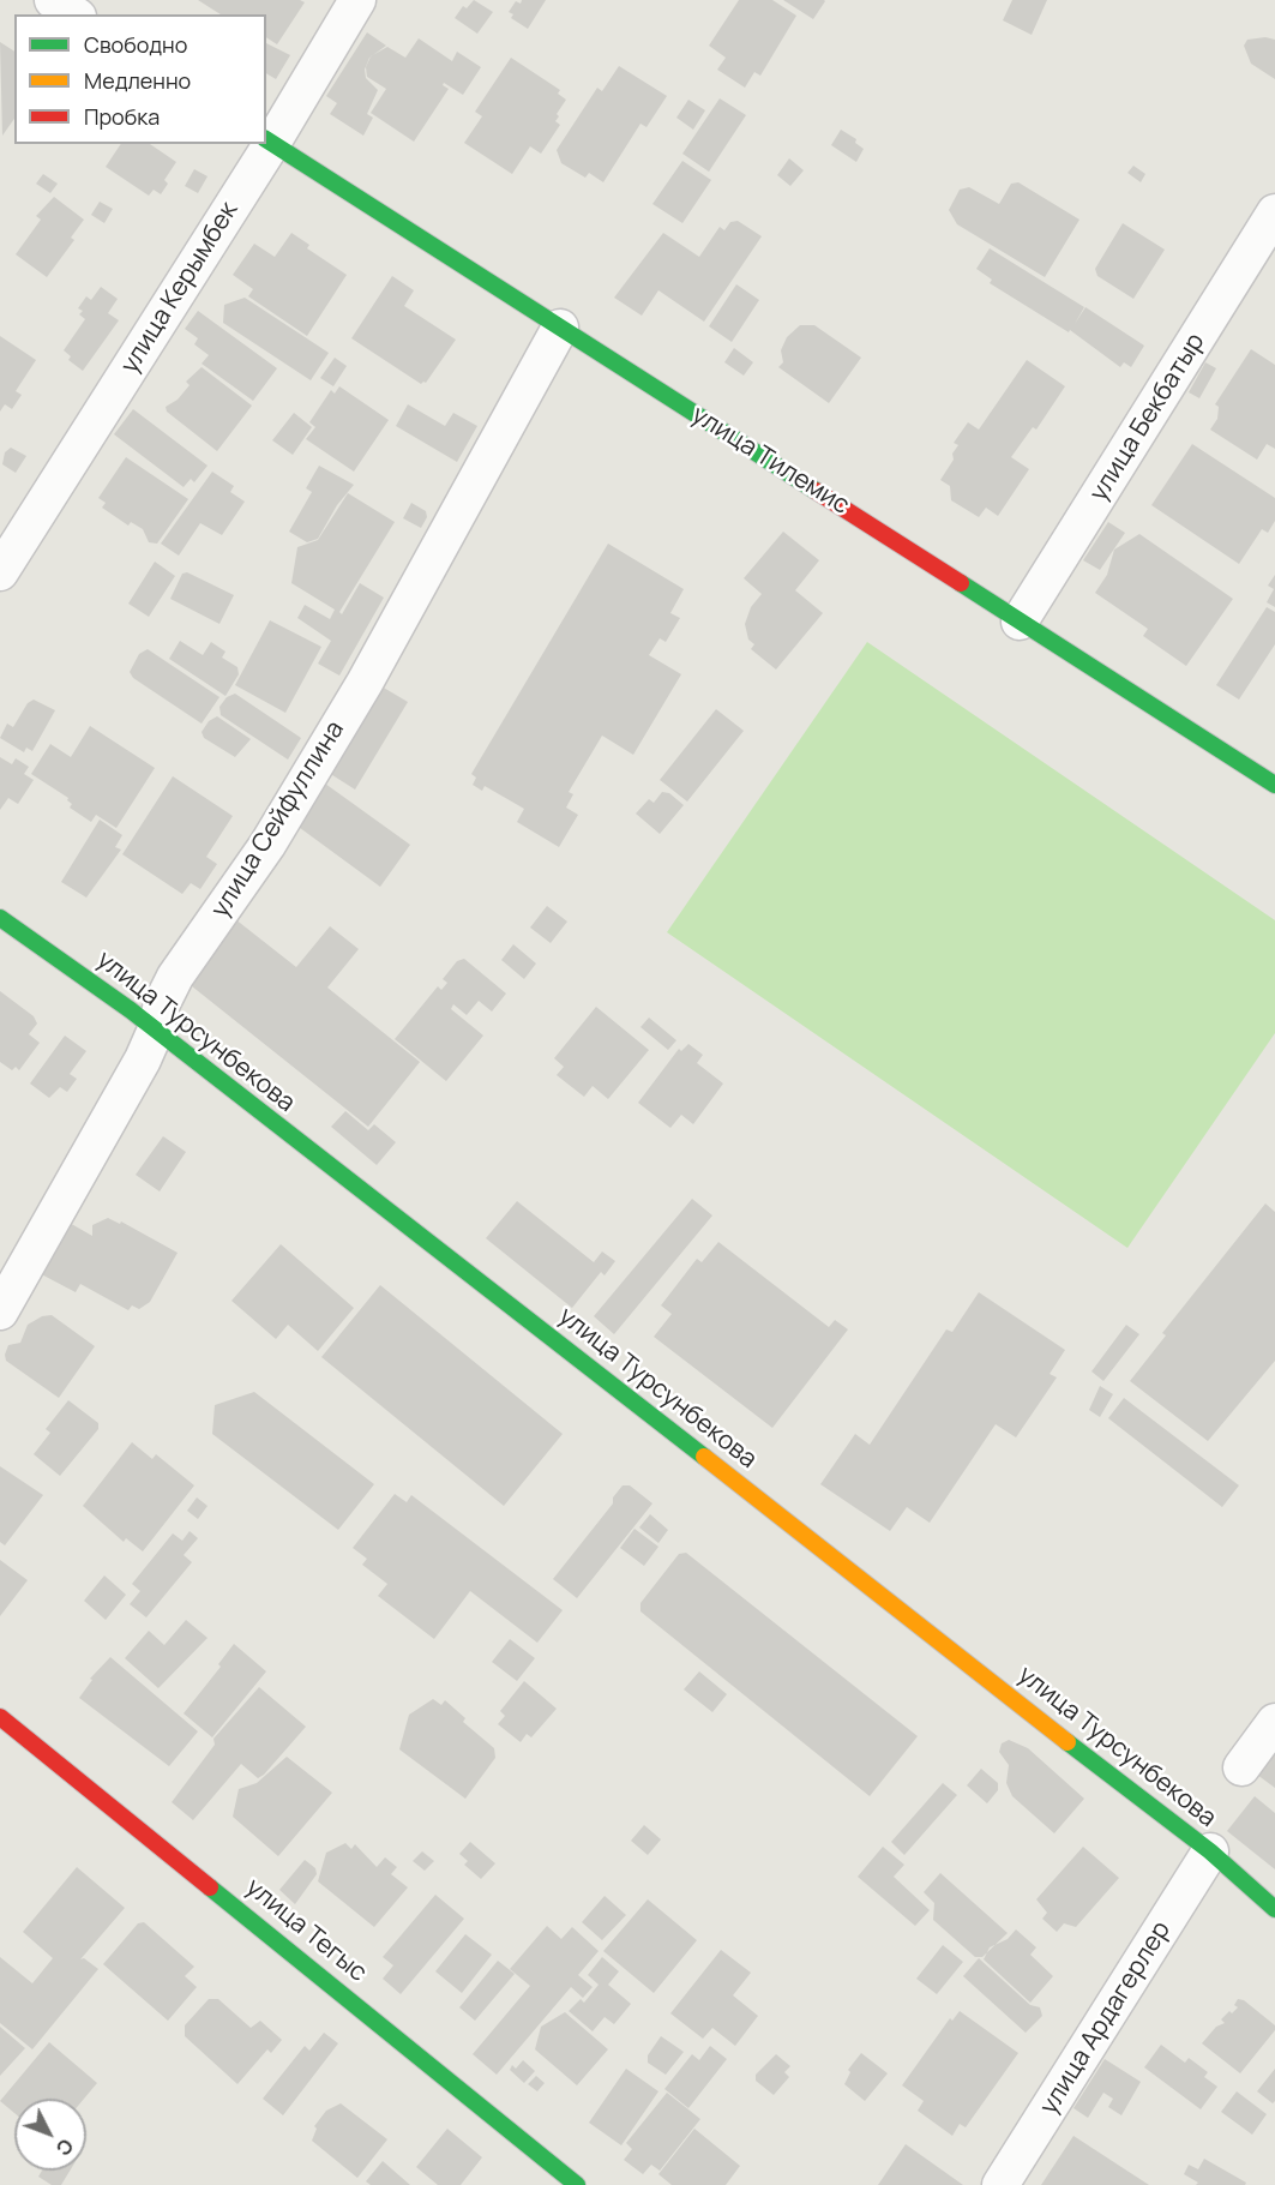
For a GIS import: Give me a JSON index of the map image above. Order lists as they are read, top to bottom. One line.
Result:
{"streets":{"street":["улица Керымбек","улица Бекбатыр","улица Тилемис","улица Сейфуллина","улица Турсунбекова","улица Тегыс","улица Ардагерлер"]},"crossings":[["улица Керымбек","улица Тилемис"],["улица Бекбатыр","улица Тилемис"],["улица Тилемис","улица Сейфуллина"],["улица Сейфуллина","улица Турсунбекова"],["улица Турсунбекова","улица Ардагерлер"]],"legend":["Свободно","Медленно","Пробка"],"north":"bottom right"}
